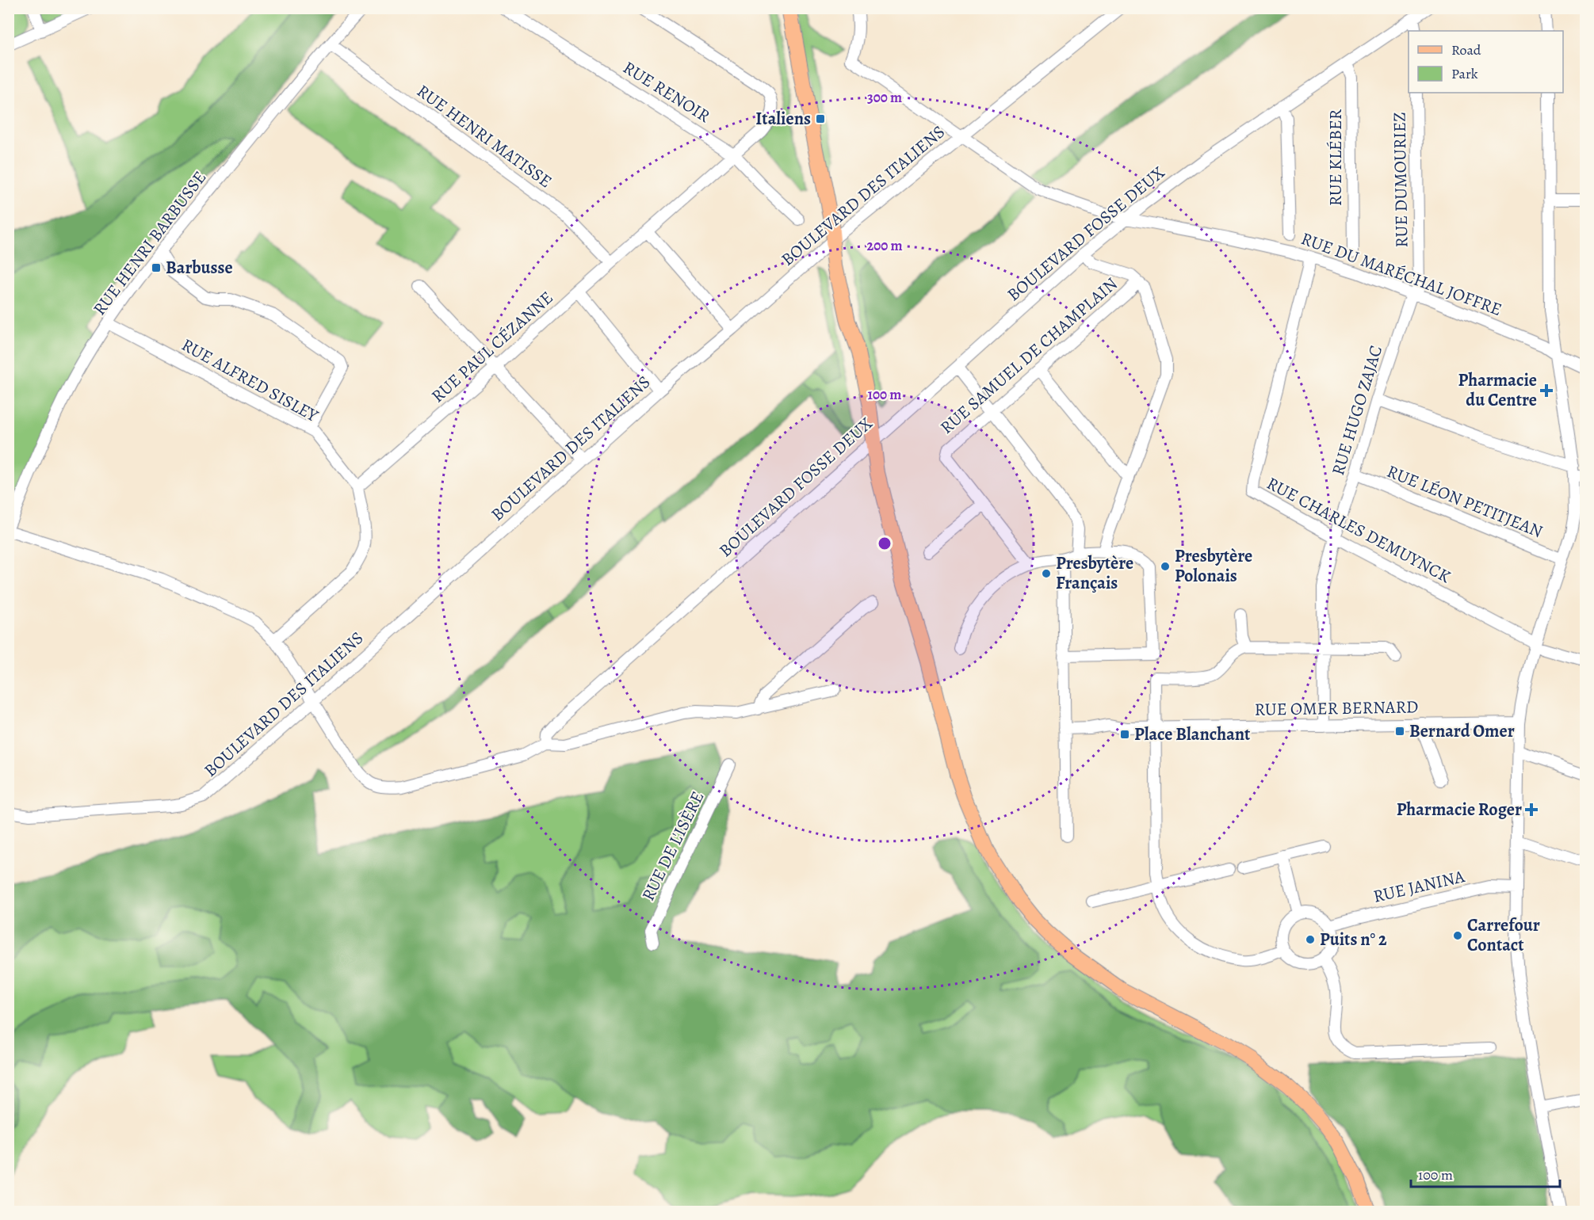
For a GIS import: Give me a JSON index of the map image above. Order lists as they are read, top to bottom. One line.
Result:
{"streets":{"street":["RUE RENOIR","RUE HENRI MATISSE","RUE KLÉBER","RUE DUMOURIEZ","BOULEVARD DES ITALIENS","BOULEVARD FOSSE DEUX","RUE HENRI BARBUSSE","RUE DU MARÉCHAL JOFFRE","RUE PAUL CÉZANNE","RUE SAMUEL DE CHAMPLAIN","RUE ALFRED SISLEY","RUE HUGO ZAJAC","RUE LÉON PETITJEAN","RUE CHARLES DEMUYNCK","RUE OMER BERNARD","RUE DE L'ISÈRE","RUE JANINA"]},"crossings":[["RUE RENOIR","RUE PAUL CÉZANNE"],["RUE HENRI MATISSE","RUE HENRI BARBUSSE"],["RUE HENRI MATISSE","RUE PAUL CÉZANNE"],["RUE KLÉBER","BOULEVARD FOSSE DEUX"],["RUE DUMOURIEZ","RUE DU MARÉCHAL JOFFRE"],["RUE DUMOURIEZ","RUE HUGO ZAJAC"],["BOULEVARD DES ITALIENS","RUE DU MARÉCHAL JOFFRE"],["BOULEVARD FOSSE DEUX","RUE DU MARÉCHAL JOFFRE"],["RUE HENRI BARBUSSE","RUE ALFRED SISLEY"],["RUE DU MARÉCHAL JOFFRE","RUE HUGO ZAJAC"],["RUE DU MARÉCHAL JOFFRE","RUE CHARLES DEMUYNCK"],["RUE PAUL CÉZANNE","RUE ALFRED SISLEY"],["RUE HUGO ZAJAC","RUE LÉON PETITJEAN"],["RUE HUGO ZAJAC","RUE CHARLES DEMUYNCK"],["RUE HUGO ZAJAC","RUE OMER BERNARD"]],"places":{"transit":["Italiens","Barbusse","Bernard Omer","Place Blanchant"],"health":["Pharmacie du Centre","Pharmacie Roger"],"other":["Presbytère Polonais","Presbytère Français","Carrefour Contact","Puits n° 2"]},"legend":["Road","Park"],"scale_bar":"100 m","rings":["300 m","200 m","100 m"]}
